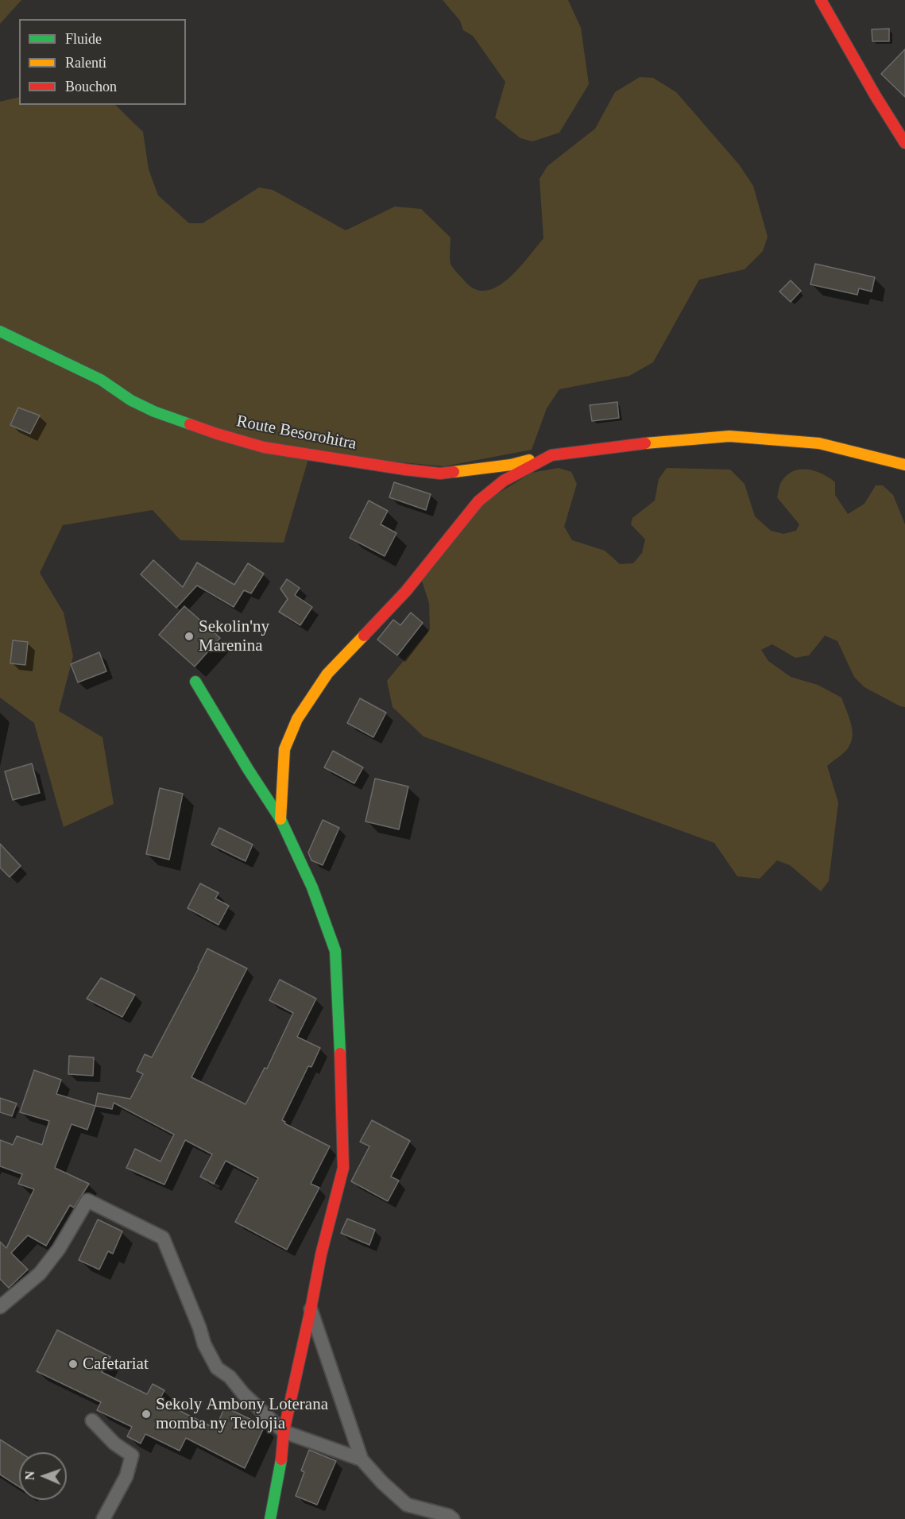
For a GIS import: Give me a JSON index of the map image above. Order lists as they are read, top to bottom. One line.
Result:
{"streets":{"street":["Route Besorohitra"]},"places":["Sekolin'ny Marenina","Cafetariat","Sekoly Ambony Loterana momba ny Teolojia"],"legend":["Fluide","Ralenti","Bouchon"],"north":"left"}
